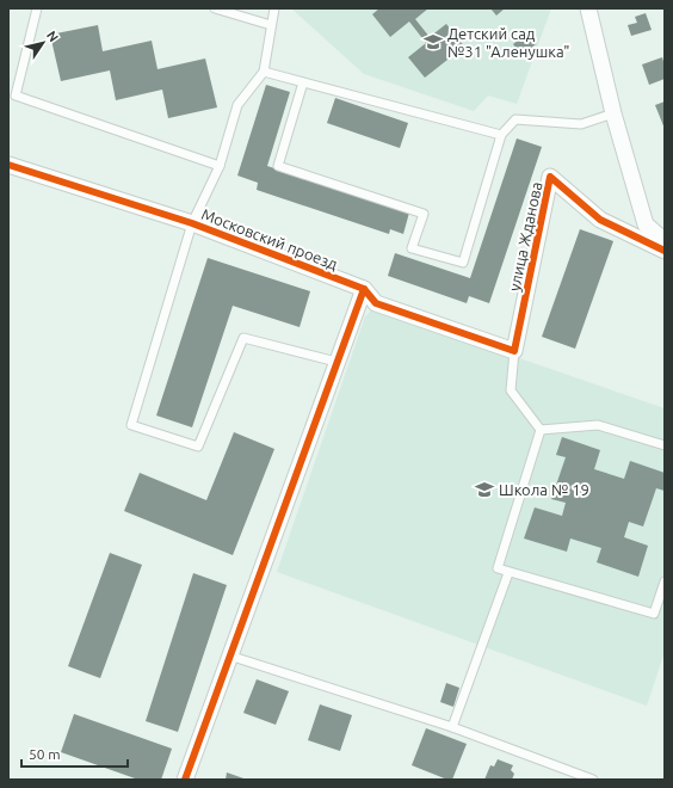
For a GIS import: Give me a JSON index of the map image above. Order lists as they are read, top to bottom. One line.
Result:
{"streets":{"street":["улица Жданова","Московский проезд"]},"crossings":[["улица Жданова","Московский проезд"]],"places":{"school or university":["Детский сад №31 \"Аленушка\"","Школа № 19"]},"scale_bar":"50 m","north":"top right"}
